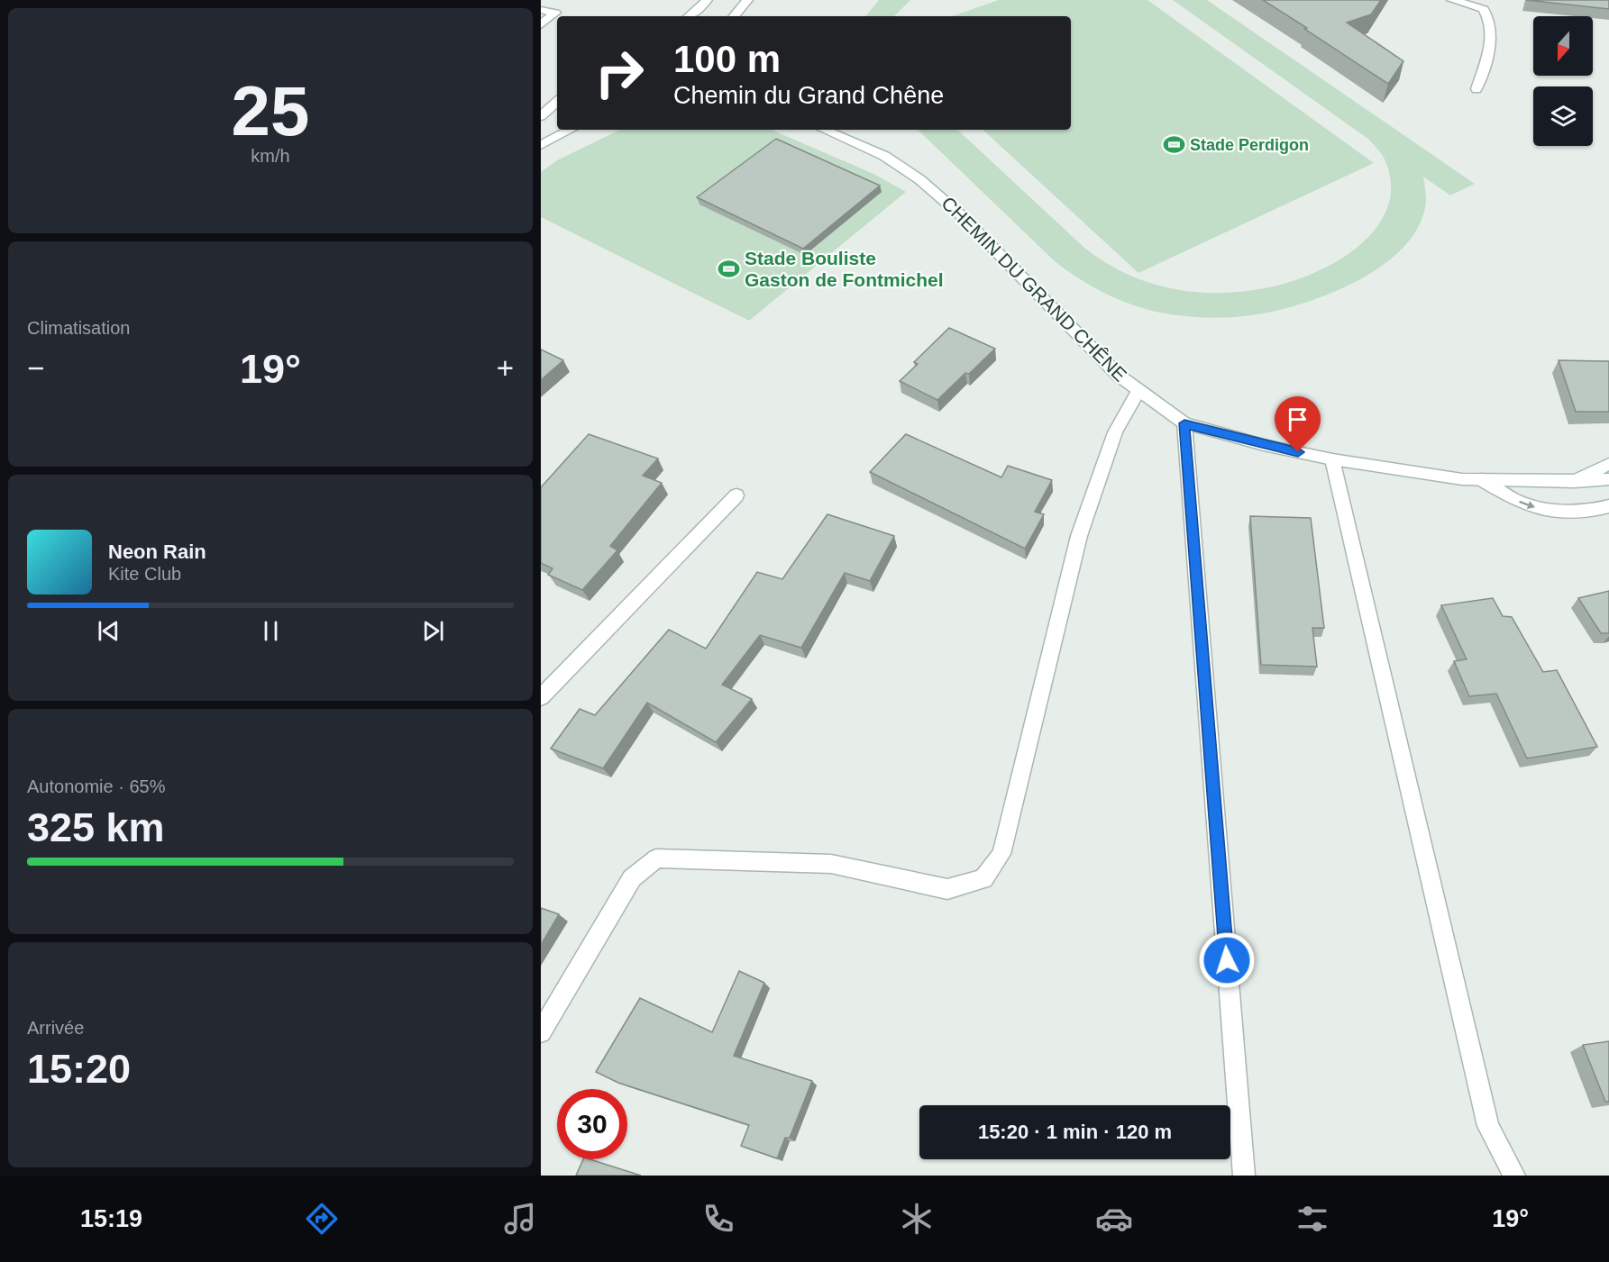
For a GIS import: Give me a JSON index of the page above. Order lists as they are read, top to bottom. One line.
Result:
{"streets":{"street":["CHEMIN DU GRAND CHÊNE"]},"places":{"sports":["Stade Perdigon","Stade Bouliste Gaston de Fontmichel"]},"north":"bottom","page":{"tile":[["25","km/h"],"Climatisation",["Autonomie · 65%","325 km"],["Arrivée","15:20"]],"turn":["100 m","Chemin du Grand Chêne"],"heat":["−","19°","+"],"song":["Neon Rain","Kite Club"],"limit":"30","trip":"15:20 · 1 min · 120 m","tabs":["15:19","19°"]}}
